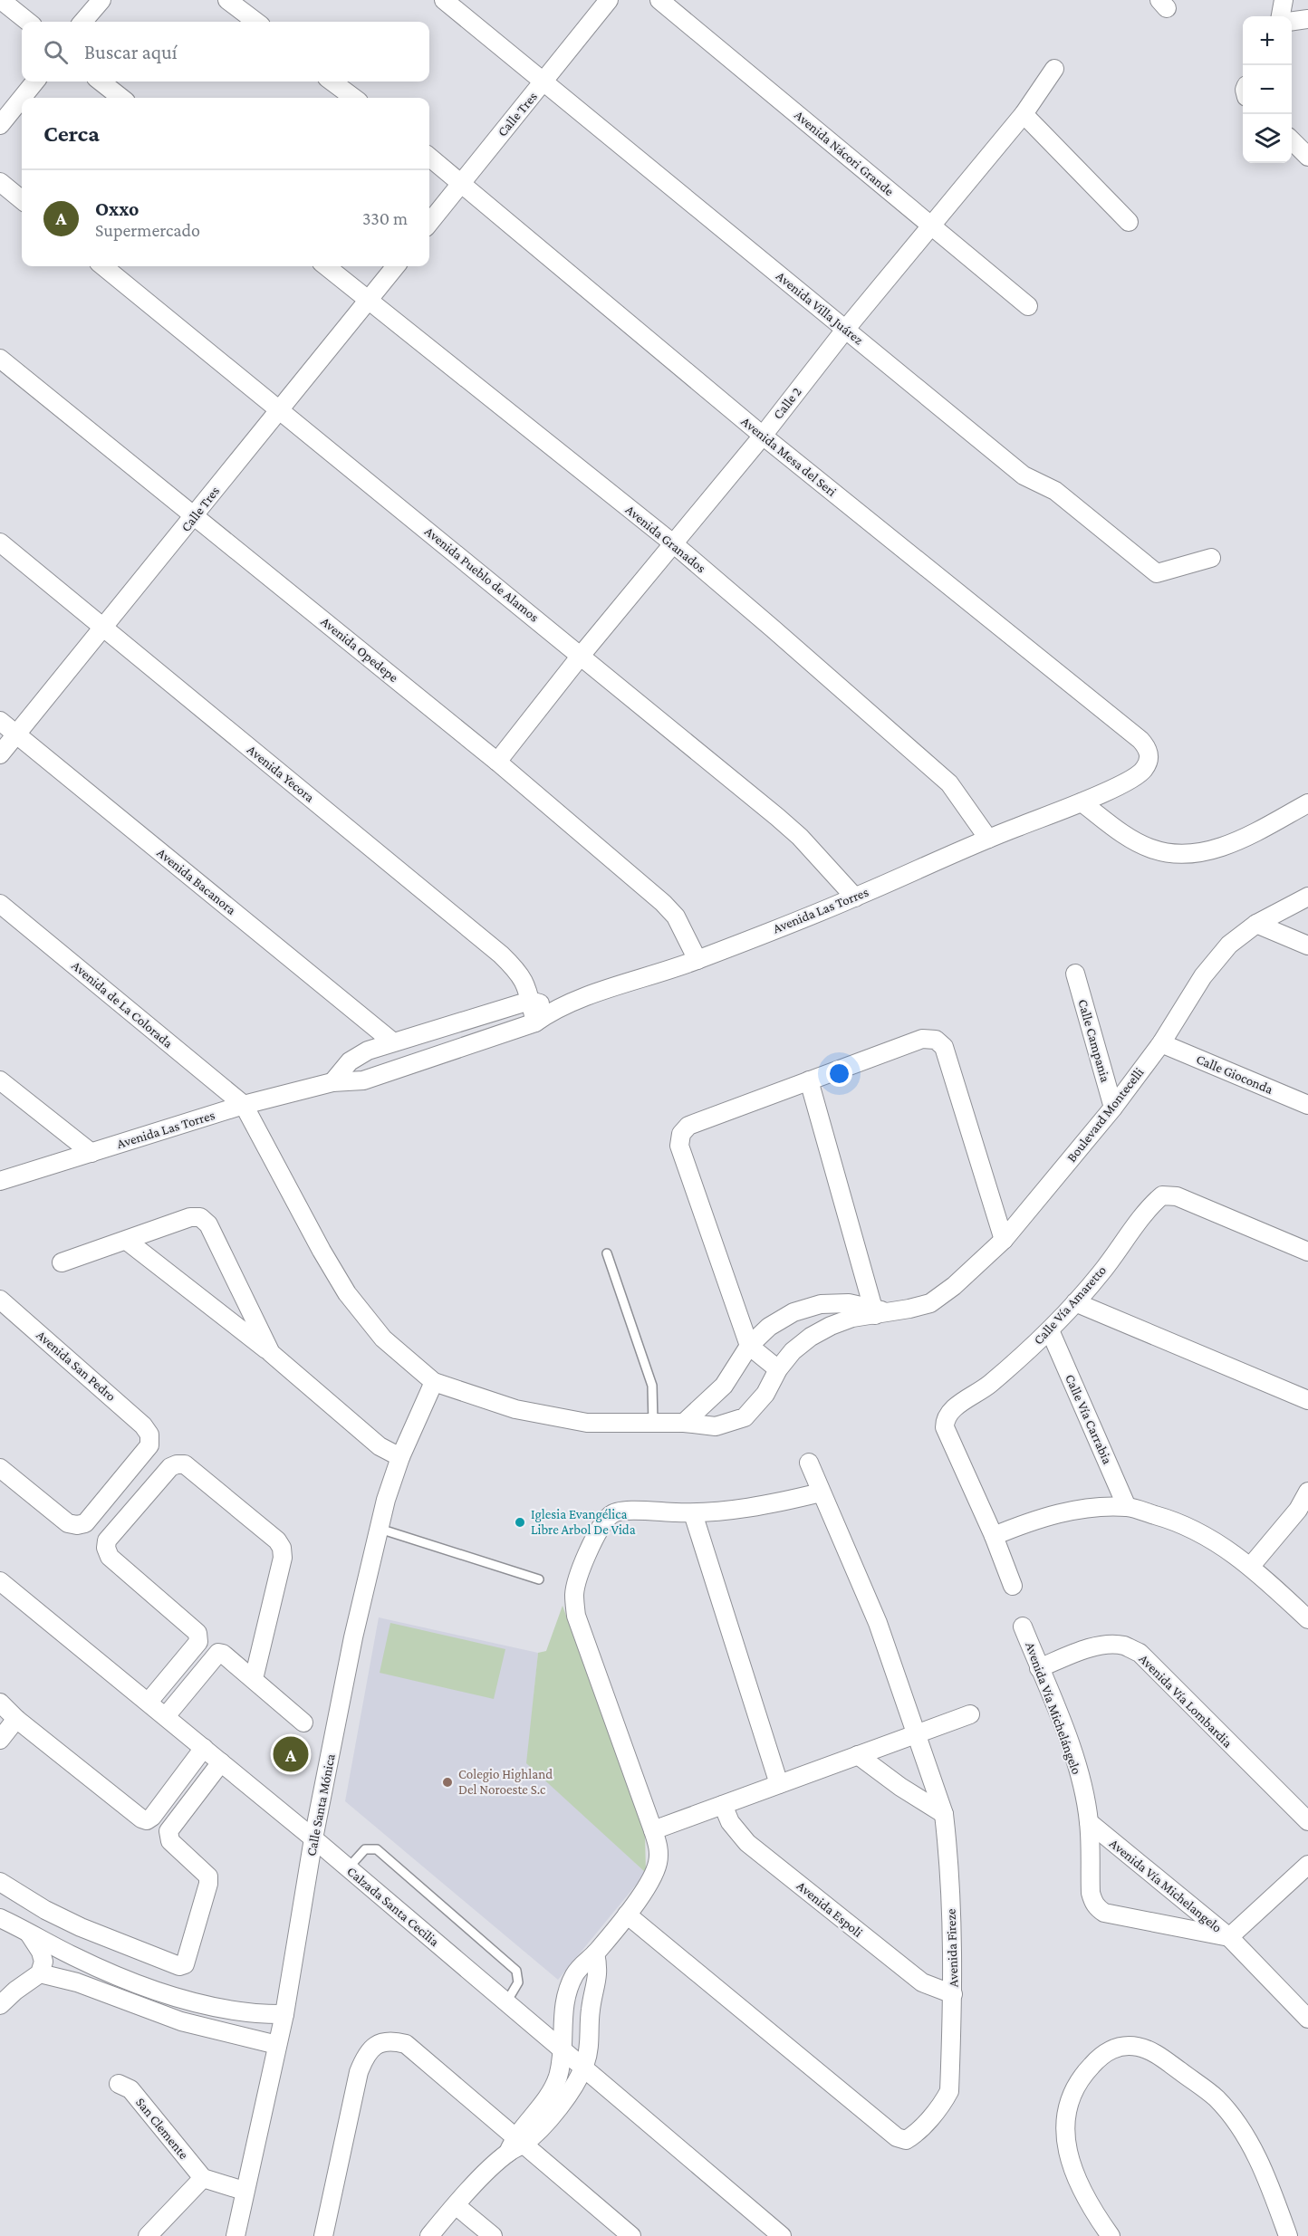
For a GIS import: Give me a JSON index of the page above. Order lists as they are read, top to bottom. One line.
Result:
{"streets":{"street":["Calle Tres","Avenida Nácori Grande","Avenida Villa Juárez","Calle 2","Avenida Mesa del Seri","Avenida Granados","Avenida Pueblo de Alamos","Avenida Opedepe","Avenida Yecora","Avenida Bacanora","Avenida Las Torres","Avenida de La Colorada","Calle Campania","Calle Gioconda","Boulevard Montecelli","Calle Vía Amaretto","Avenida San Pedro","Calle Vía Carrabia","Avenida Vía Lombardia","Avenida Vía Michelángelo","Calle Santa Mónica","Avenida Vía Michelangelo","Calzada Santa Cecilia","Avenida Espoli","Avenida Fireze","San Clemente"]},"crossings":[["Calle Tres","Avenida Villa Juárez"],["Calle Tres","Avenida Mesa del Seri"],["Calle Tres","Avenida Granados"],["Calle Tres","Avenida Pueblo de Alamos"],["Calle Tres","Avenida Opedepe"],["Calle Tres","Avenida Yecora"],["Calle Tres","Avenida Bacanora"],["Avenida Nácori Grande","Calle 2"],["Avenida Villa Juárez","Calle 2"],["Calle 2","Avenida Mesa del Seri"],["Calle 2","Avenida Granados"],["Calle 2","Avenida Pueblo de Alamos"],["Calle 2","Avenida Opedepe"],["Avenida Mesa del Seri","Avenida Las Torres"],["Avenida Granados","Avenida Las Torres"],["Avenida Pueblo de Alamos","Avenida Las Torres"],["Avenida Opedepe","Avenida Las Torres"],["Avenida Yecora","Avenida Las Torres"],["Avenida Las Torres","Avenida de La Colorada"],["Calle Campania","Boulevard Montecelli"],["Calle Gioconda","Boulevard Montecelli"],["Boulevard Montecelli","Calle Santa Mónica"],["Calle Vía Amaretto","Calle Vía Carrabia"],["Avenida Vía Lombardia","Avenida Vía Michelángelo"],["Avenida Vía Michelángelo","Avenida Vía Michelangelo"],["Calle Santa Mónica","Calzada Santa Cecilia"],["Avenida Espoli","Avenida Fireze"]],"places":["Iglesia Evangélica Libre Arbol De Vida","Colegio Highland Del Noroeste S.c"],"page":{"map_buttons":["+","−"],"search":"Buscar aquí","heading":"Cerca","list":[{"mark":"A","name":"Oxxo","note":"Supermercado","value":"330 m"}],"pins":"A"}}
